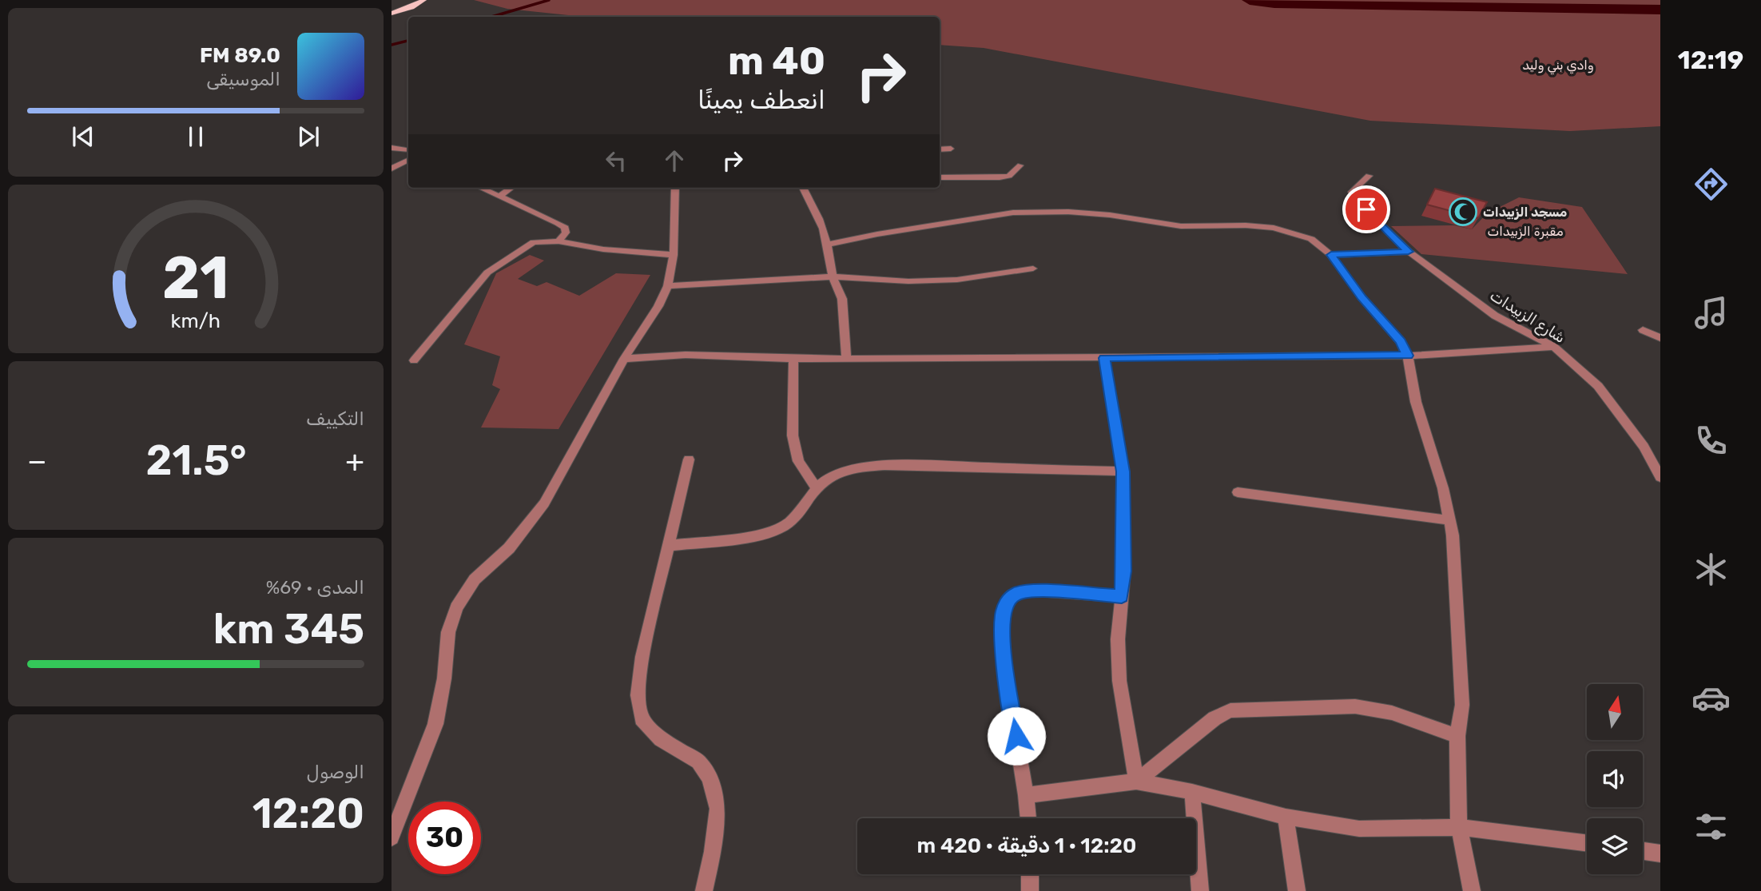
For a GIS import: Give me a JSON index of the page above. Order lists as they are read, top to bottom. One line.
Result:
{"streets":{"street":["شارع الزبيدات"]},"parks":["وادي بني وليد","مقبرة الزبيدات"],"places":{"mosque":["مسجد الزبيدات"]},"north":"top","page":{"tabs":"12:19","turn":["40 m","انعطف يمينًا"],"song":["89.0 FM","الموسيقى"],"tile":["التكييف",["المدى · 69%","345 km"],["الوصول","12:20"]],"heat":["−","21.5°","+"],"limit":"30","trip":"12:20 · 1 دقيقة · 420 m","gauge":["21","km/h"]}}
